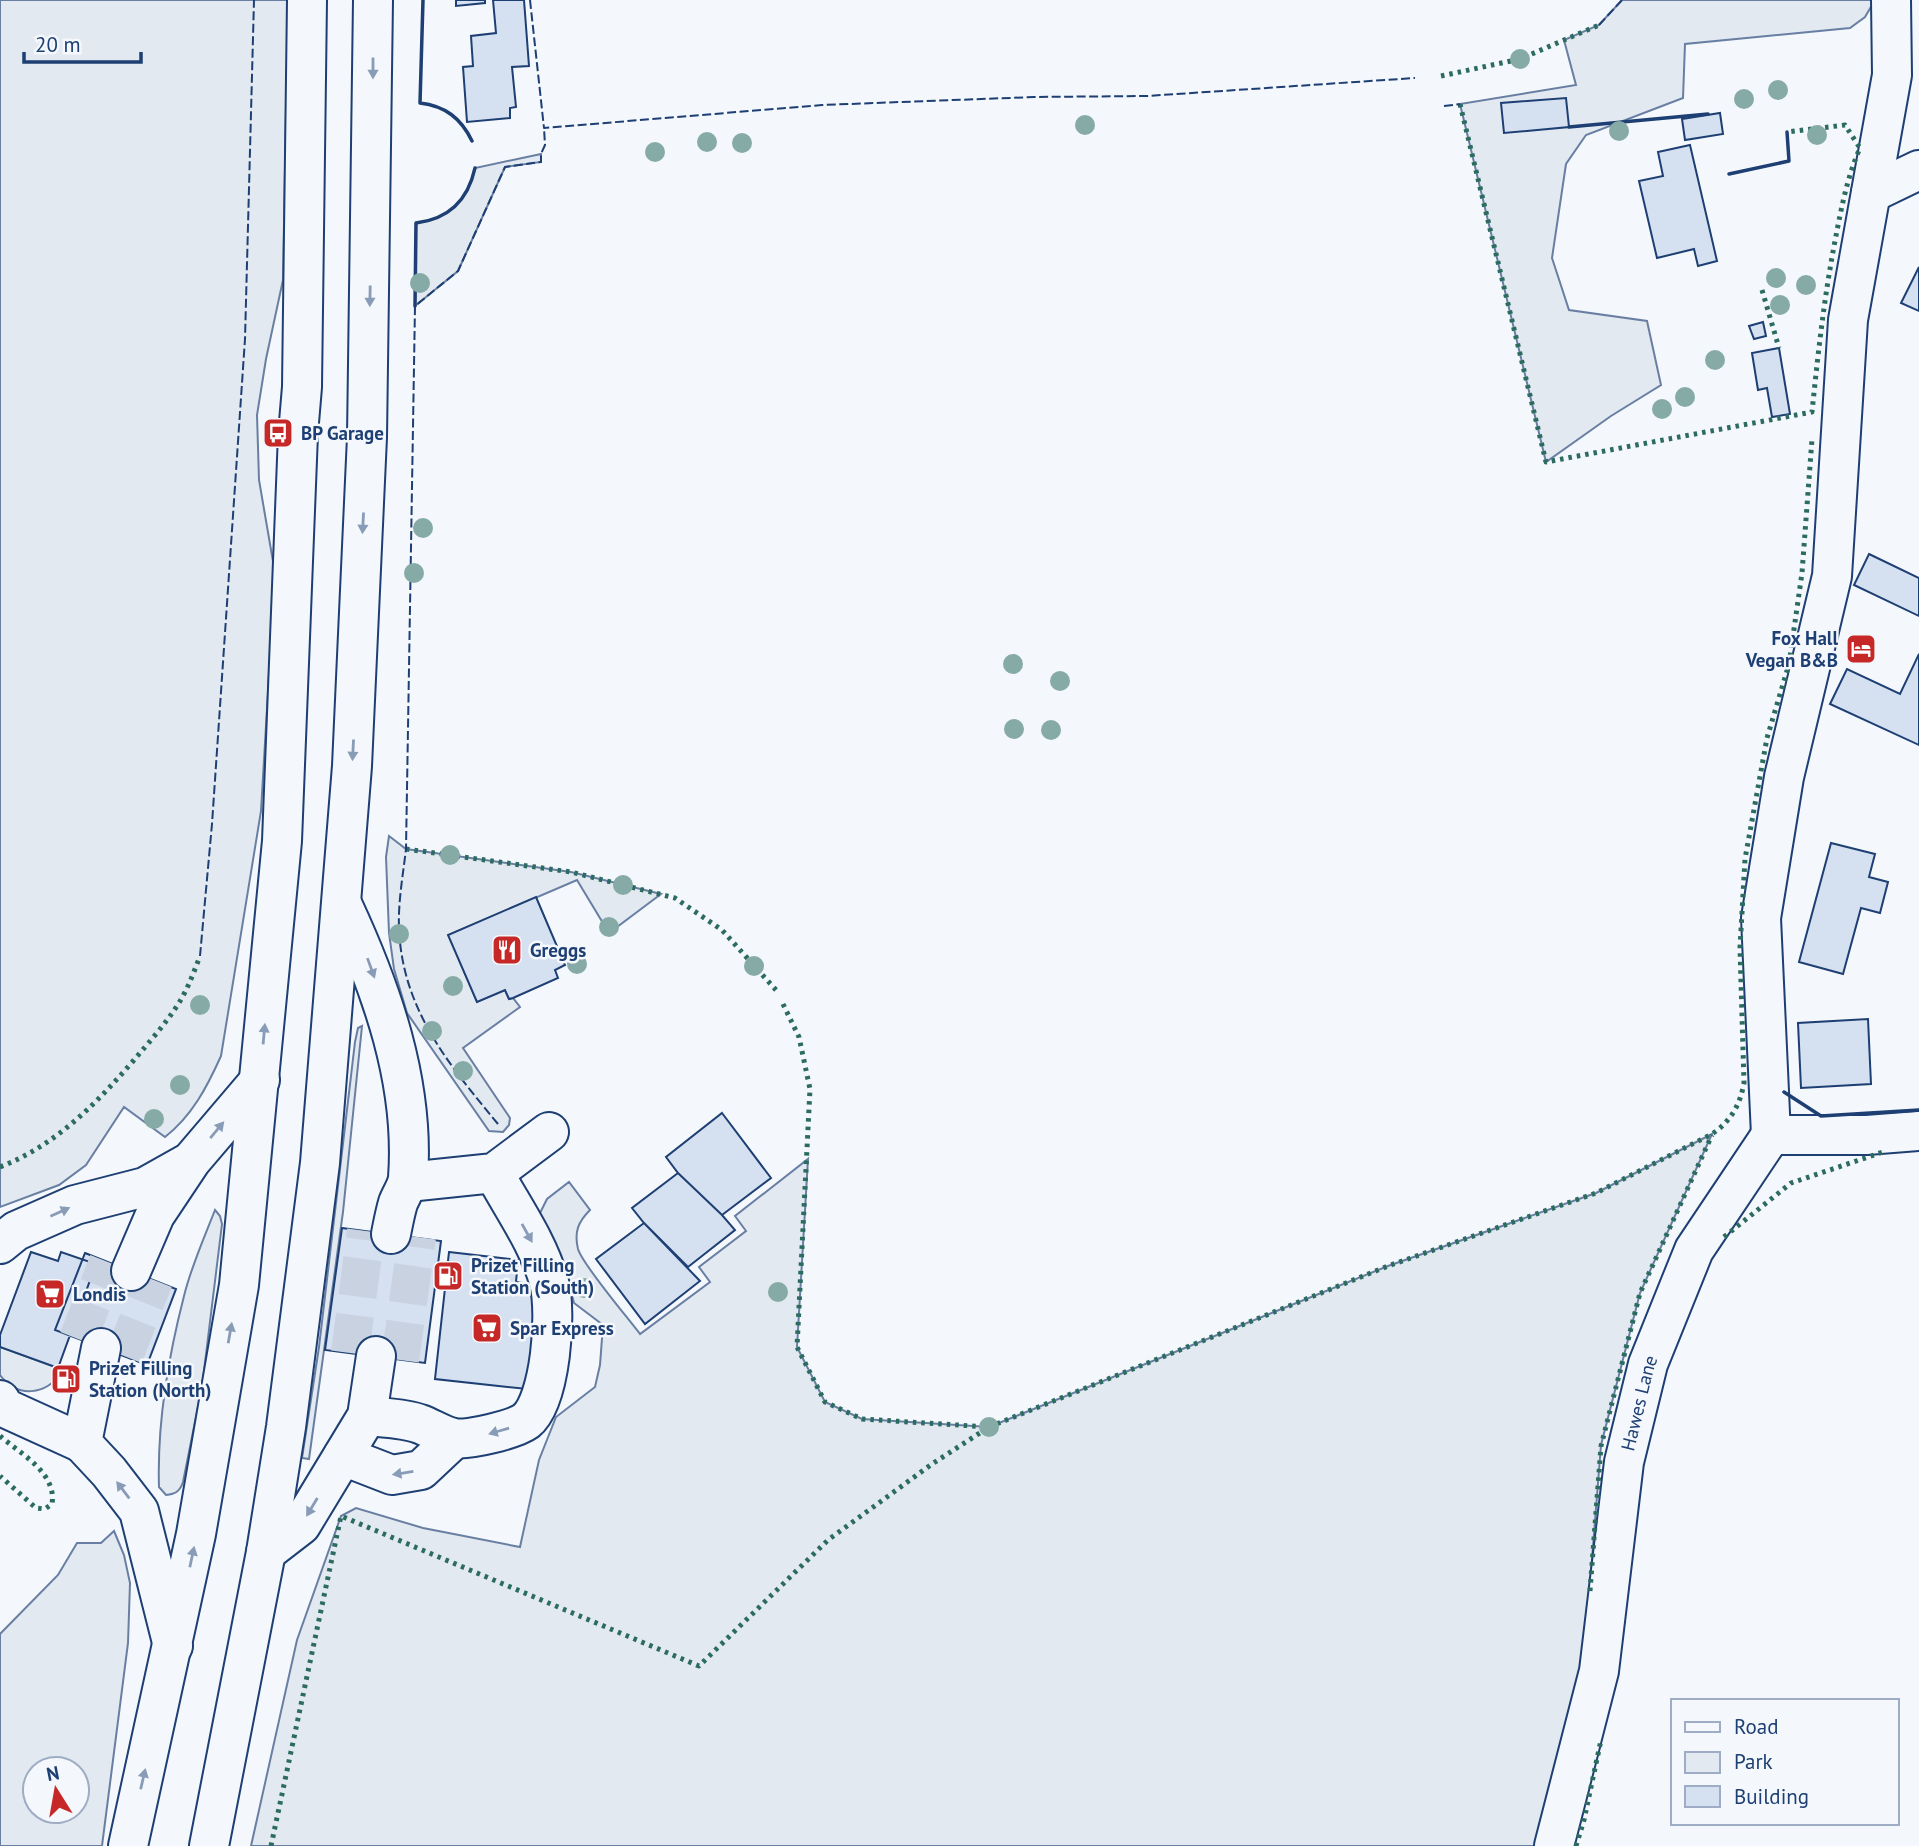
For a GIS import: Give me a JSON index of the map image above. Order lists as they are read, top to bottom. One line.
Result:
{"streets":{"main road":["Hawes Lane"]},"places":{"bus stop":["BP Garage"],"hotel":["Fox Hall Vegan B&B"],"restaurant":["Greggs"],"fuel station":["Prizet Filling Station (South)","Prizet Filling Station (North)"],"supermarket":["Londis","Spar Express"]},"legend":["Road","Park","Building"],"scale_bar":"20 m","north":"top"}
